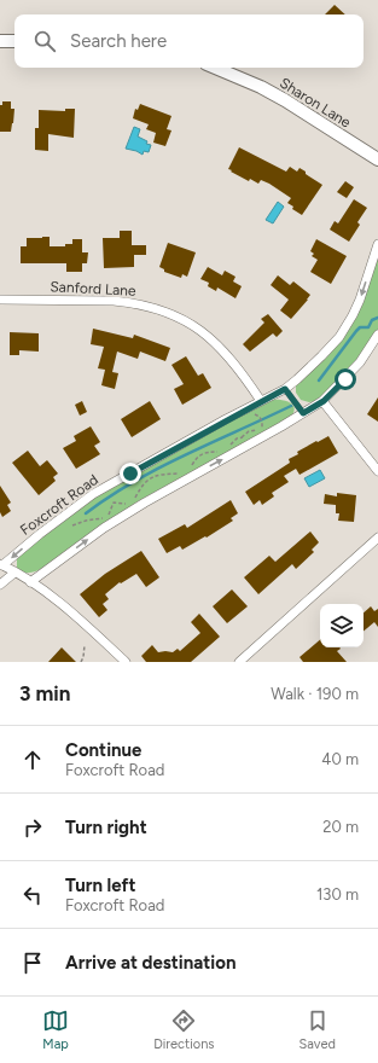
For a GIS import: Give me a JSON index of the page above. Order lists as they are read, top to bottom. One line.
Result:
{"streets":{"main road":["Sharon Lane"],"street":["Sanford Lane","Foxcroft Road"]},"crossings":[["Sanford Lane","Foxcroft Road"]],"page":{"search":"Search here","heading":["3 min","Walk · 190 m"],"list":[["Continue","Foxcroft Road","40 m"],["Turn right","20 m"],["Turn left","Foxcroft Road","130 m"],"Arrive at destination"],"nav":["Map","Directions","Saved"]}}
